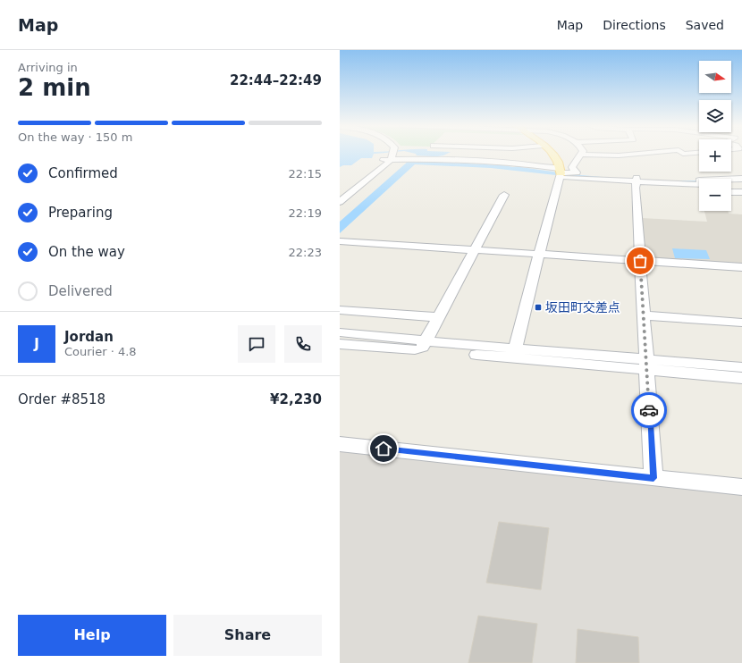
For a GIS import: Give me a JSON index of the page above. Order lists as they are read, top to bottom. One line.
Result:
{"places":{"transit":["坂田町交差点"]},"north":"right","page":{"header":"Map","nav":["Map","Directions","Saved"],"heading":["2 min","Arriving in","22:44–22:49"],"panel":["Jordan","Courier · 4.8","Order #8518","¥2,230"],"map_buttons":["+","−"],"bar":"On the way · 150 m","list":[["Confirmed","22:15"],["Preparing","22:19"],["On the way","22:23"],"Delivered"],"round":"J","buttons":["Help","Share"]}}
